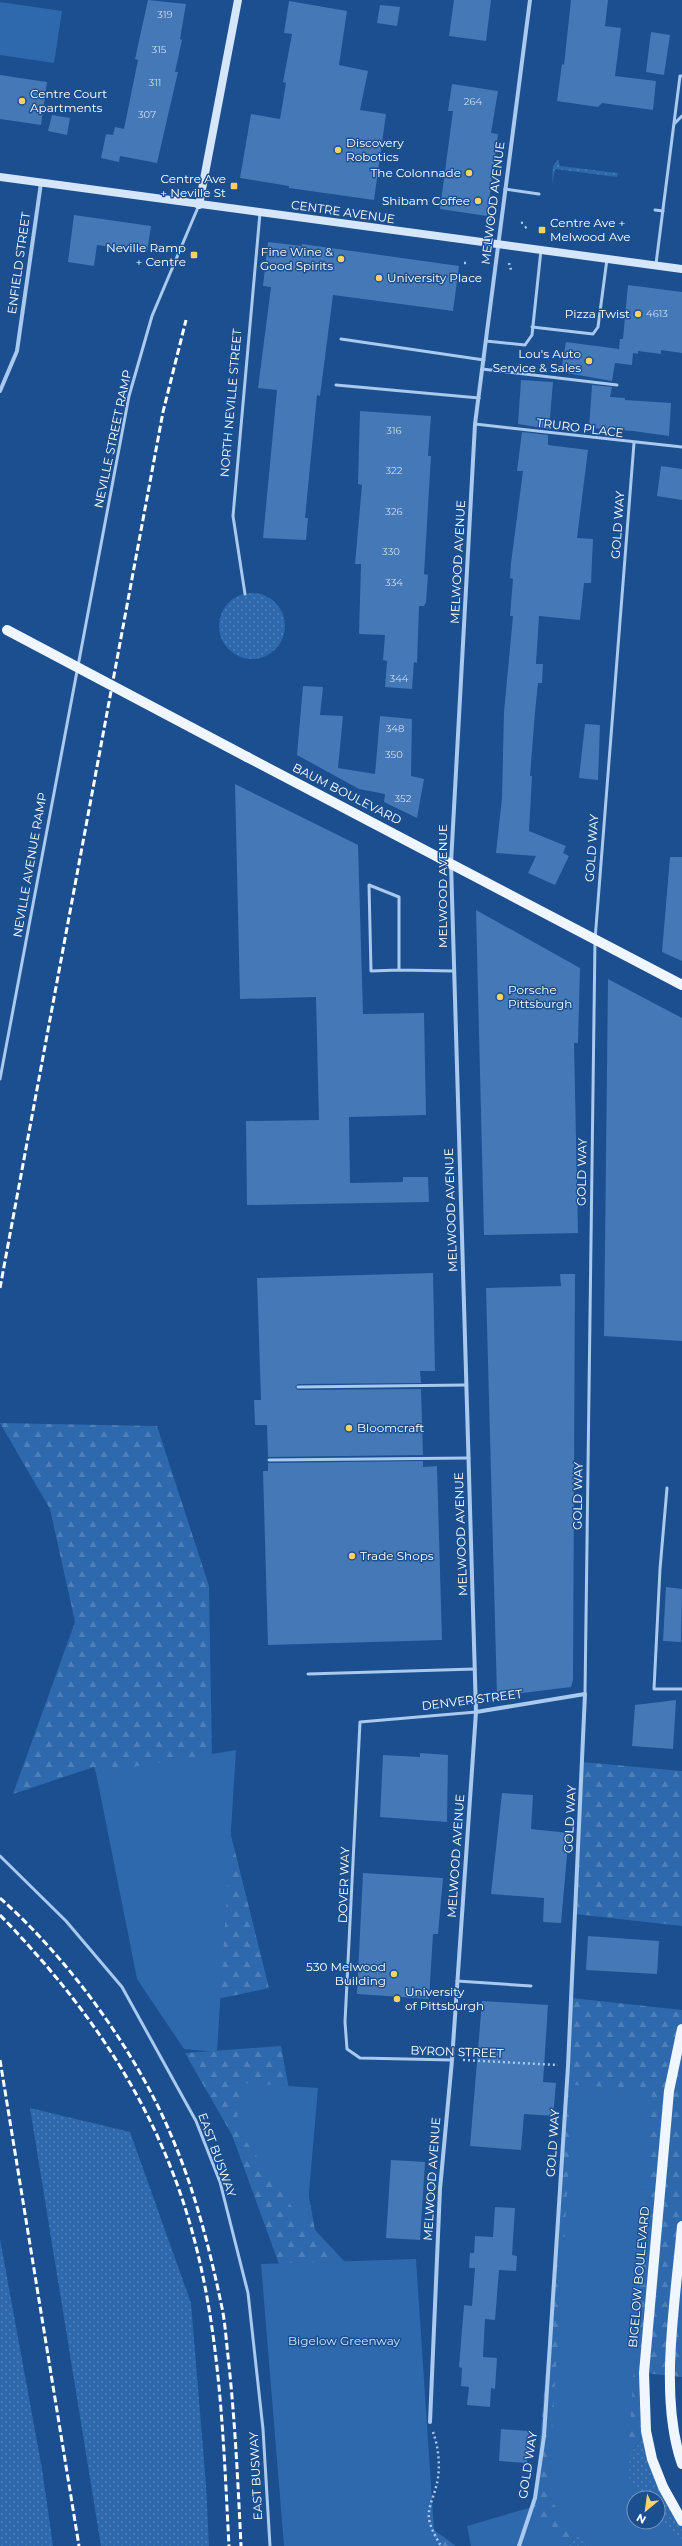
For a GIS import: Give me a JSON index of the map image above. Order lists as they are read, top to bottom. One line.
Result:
{"streets":{"main road":["CENTRE AVENUE","BAUM BOULEVARD","BIGELOW BOULEVARD"],"street":["MELWOOD AVENUE","ENFIELD STREET","GOLD WAY","DENVER STREET"],"lane":["NORTH NEVILLE STREET","TRURO PLACE","NEVILLE STREET RAMP","NEVILLE AVENUE RAMP","DOVER WAY","BYRON STREET","EAST BUSWAY"]},"crossings":[["MELWOOD AVENUE","CENTRE AVENUE"],["MELWOOD AVENUE","TRURO PLACE"],["MELWOOD AVENUE","BAUM BOULEVARD"],["MELWOOD AVENUE","DENVER STREET"],["MELWOOD AVENUE","BYRON STREET"],["CENTRE AVENUE","ENFIELD STREET"],["CENTRE AVENUE","NORTH NEVILLE STREET"],["CENTRE AVENUE","NEVILLE STREET RAMP"],["TRURO PLACE","GOLD WAY"],["NEVILLE STREET RAMP","NEVILLE AVENUE RAMP"],["GOLD WAY","BAUM BOULEVARD"],["GOLD WAY","DENVER STREET"],["GOLD WAY","BYRON STREET"],["DENVER STREET","DOVER WAY"],["DOVER WAY","BYRON STREET"]],"parks":["Bigelow Greenway"],"places":{"other":["Centre Court Apartments","Discovery Robotics","The Colonnade","Shibam Coffee","Fine Wine & Good Spirits","University Place","Pizza Twist","Lou's Auto Service & Sales","Porsche Pittsburgh","Bloomcraft","Trade Shops","530 Melwood Building","University of Pittsburgh"],"transit":["Centre Ave + Neville St","Centre Ave + Melwood Ave","Neville Ramp + Centre"]},"house_numbers":["319","315","311","264","307","4613","316","322","326","330","334","344","348","350","352"],"north":"bottom left"}
